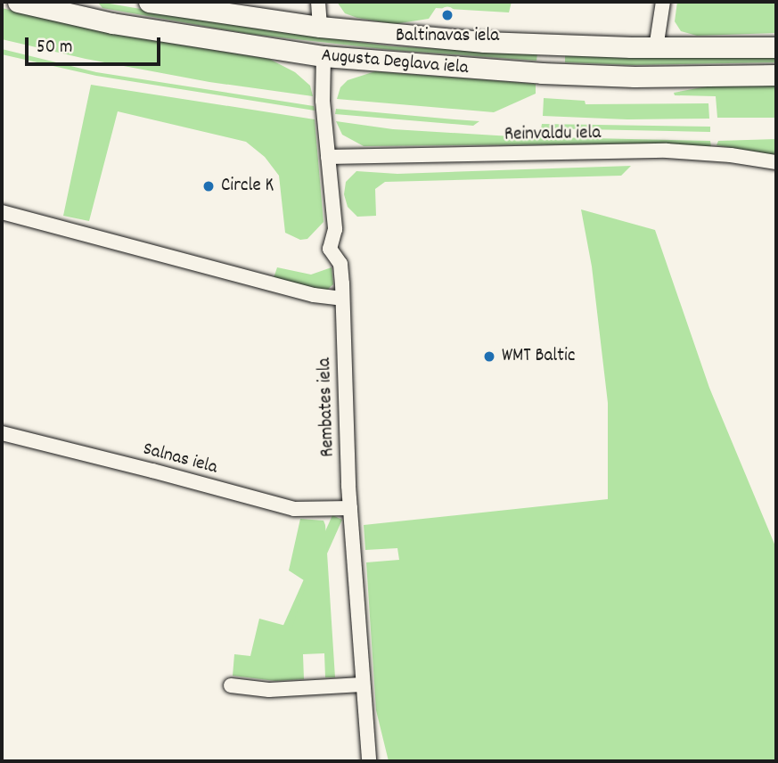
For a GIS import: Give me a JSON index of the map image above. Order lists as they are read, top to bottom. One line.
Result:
{"streets":{"main road":["Augusta Deglava iela"],"street":["Reinvaldu iela","Rembates iela","Salnas iela"]},"crossings":[["Augusta Deglava iela","Rembates iela"],["Reinvaldu iela","Rembates iela"],["Rembates iela","Salnas iela"]],"places":["Baltinavas iela","Circle K","WMT Baltic"],"scale_bar":"50 m"}
